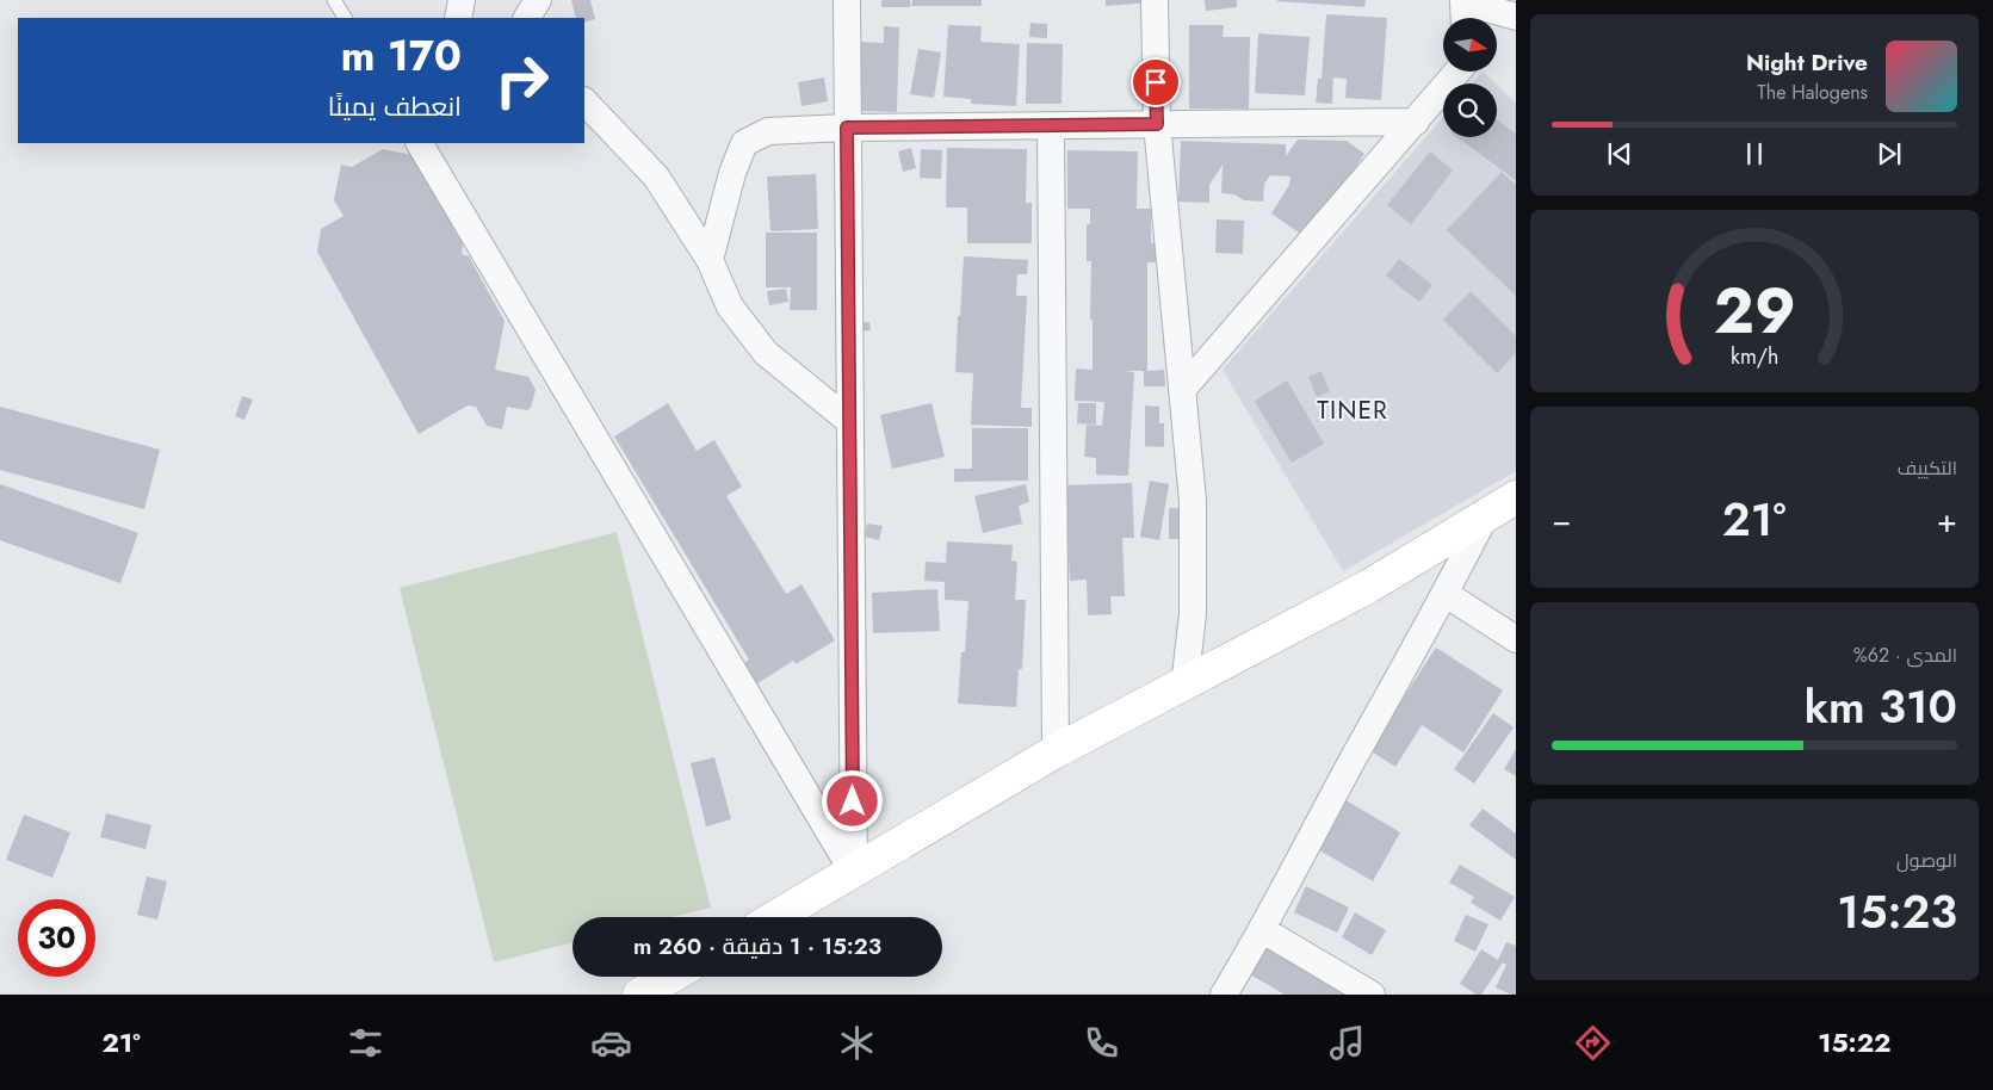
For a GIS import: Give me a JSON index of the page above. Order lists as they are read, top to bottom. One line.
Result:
{"districts":["TINER"],"north":"right","page":{"turn":["170 m","انعطف يمينًا"],"song":["Night Drive","The Halogens"],"tile":["التكييف",["المدى · 62%","310 km"],["الوصول","15:23"]],"heat":["−","21°","+"],"limit":"30","trip":"15:23 · 1 دقيقة · 260 m","tabs":["15:22","21°"],"gauge":["29","km/h"]}}
